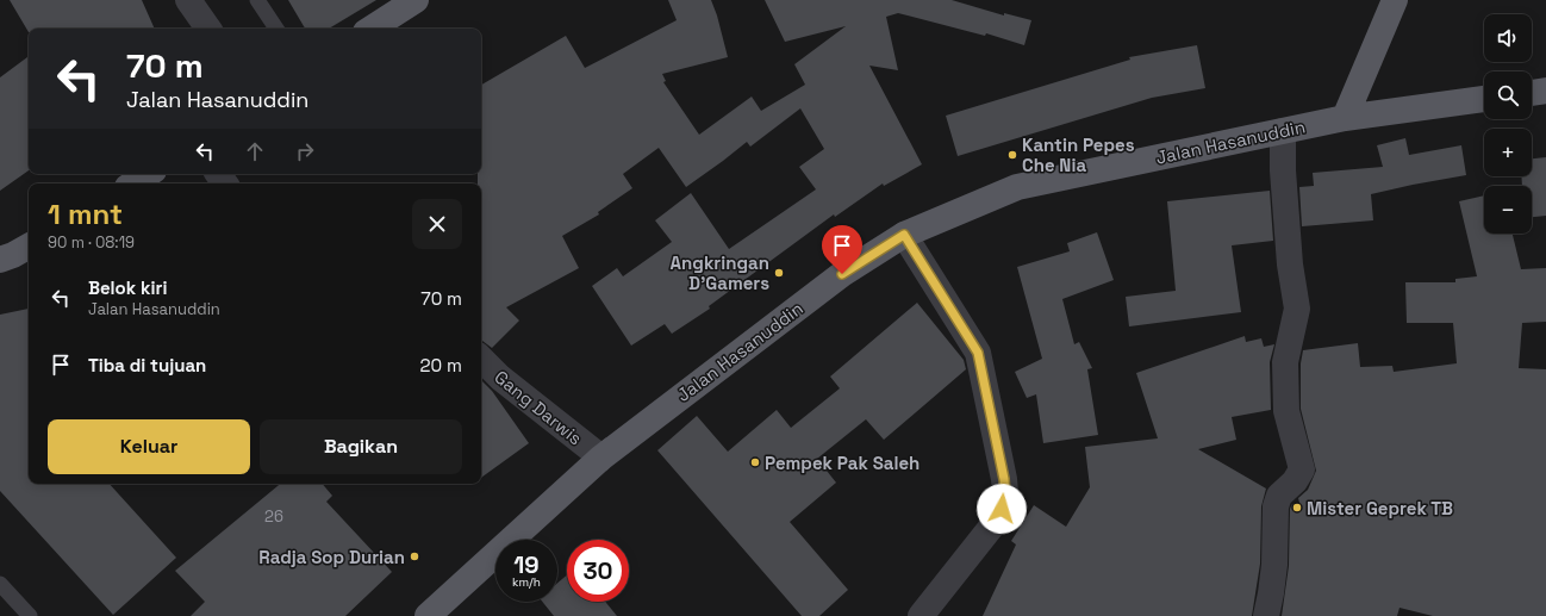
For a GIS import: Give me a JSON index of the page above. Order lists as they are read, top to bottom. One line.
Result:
{"streets":{"main road":["Jalan Hasanuddin"],"street":["Gang Darwis"]},"crossings":[["Jalan Hasanuddin","Gang Darwis"]],"places":["Kantin Pepes Che Nia","Angkringan D'Gamers","Pempek Pak Saleh","Mister Geprek TB","Radja Sop Durian"],"house_numbers":["26"],"page":{"map_buttons":["+","−"],"turn":["70 m","Jalan Hasanuddin"],"heading":["1 mnt","90 m · 08:19"],"list":[{"name":"Belok kiri","note":"Jalan Hasanuddin","value":"70 m"},{"name":"Tiba di tujuan","value":"20 m"}],"buttons":["Keluar","Bagikan"],"speed":"19 km/h","limit":"30"}}
